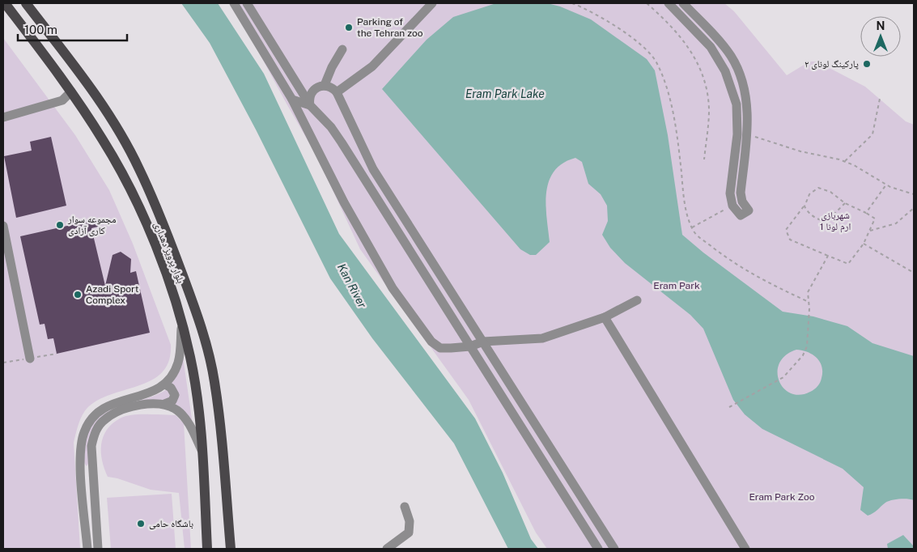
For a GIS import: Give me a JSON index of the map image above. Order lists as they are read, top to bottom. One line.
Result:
{"streets":{"main road":["بلوار پرویز دهداری"]},"water":["Eram Park Lake","Kan River"],"parks":["شهربازی ارم لونا 1","Eram Park","Eram Park Zoo"],"places":["Parking of the Tehran zoo","پارکینگ لونای ۲","مجموعه سوار کاری آزادی","Azadi Sport Complex","باشگاه حامی"],"scale_bar":"100 m","north":"top"}
